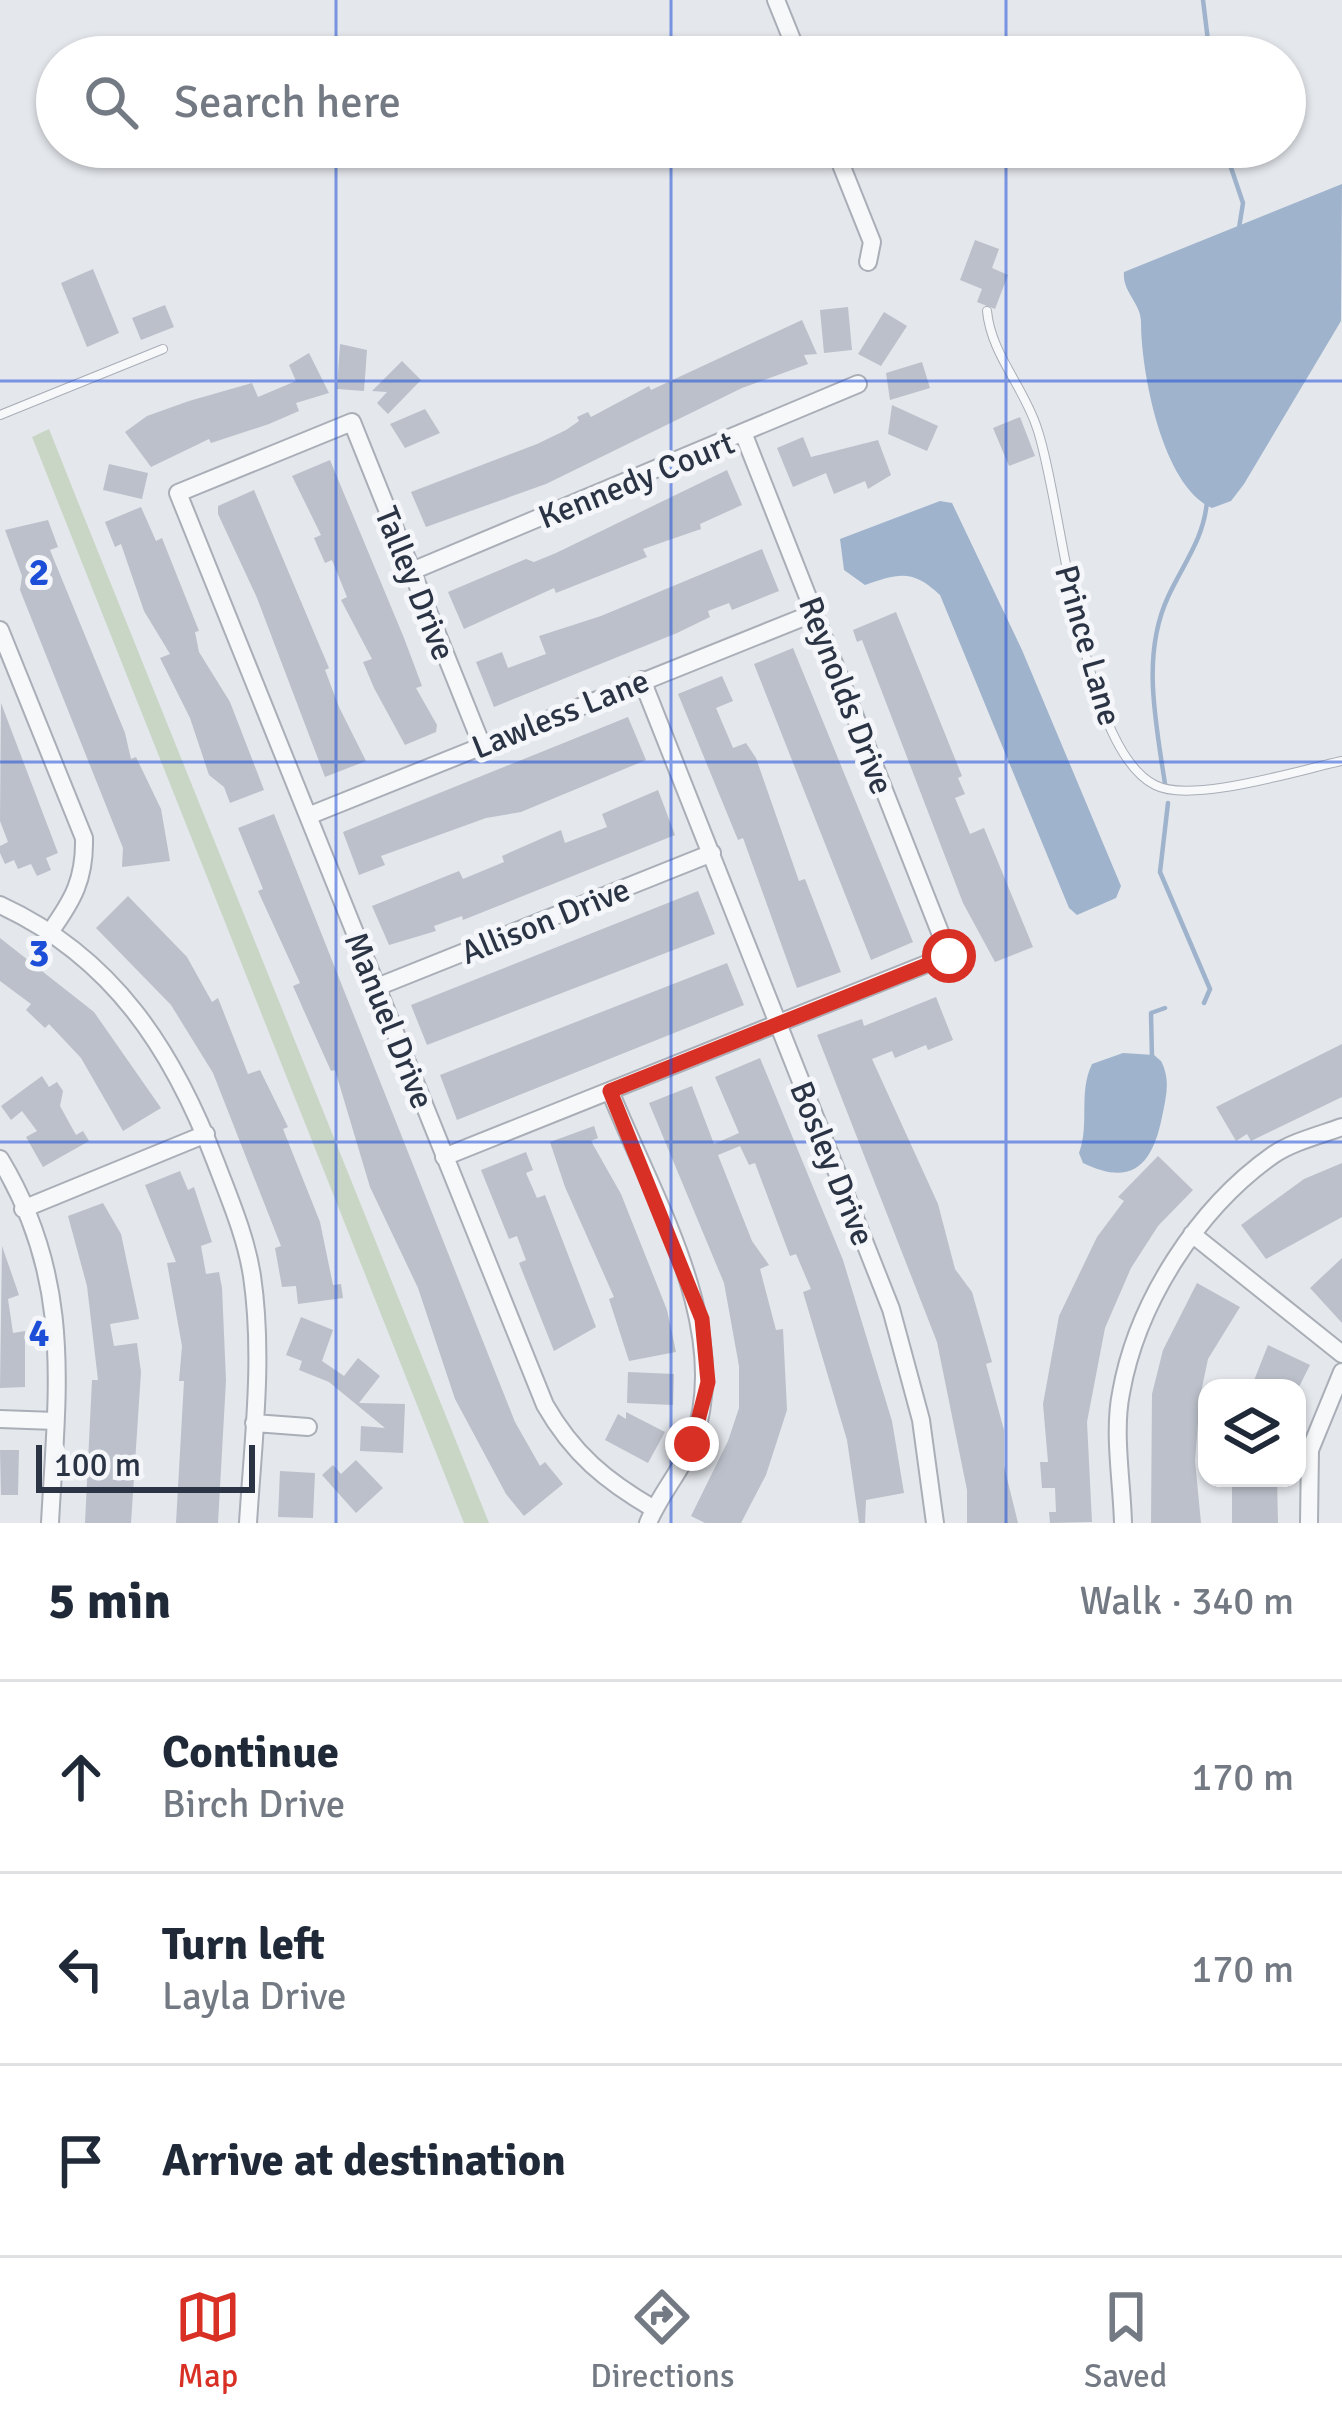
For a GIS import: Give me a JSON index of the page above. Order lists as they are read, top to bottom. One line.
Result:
{"streets":{"street":["Kennedy Court","Talley Drive","Reynolds Drive","Lawless Lane","Allison Drive","Manuel Drive","Bosley Drive"],"lane":["Prince Lane"]},"crossings":[["Kennedy Court","Talley Drive"],["Kennedy Court","Reynolds Drive"],["Talley Drive","Lawless Lane"],["Talley Drive","Manuel Drive"],["Reynolds Drive","Lawless Lane"],["Reynolds Drive","Bosley Drive"],["Lawless Lane","Manuel Drive"],["Lawless Lane","Bosley Drive"],["Allison Drive","Manuel Drive"],["Allison Drive","Bosley Drive"]],"scale_bar":"100 m","page":{"search":"Search here","scale":"100 m","heading":["5 min","Walk · 340 m"],"list":[["Continue","Birch Drive","170 m"],["Turn left","Layla Drive","170 m"],"Arrive at destination"],"nav":["Map","Directions","Saved"]},"grid":{"rows":["2","3","4"]}}
